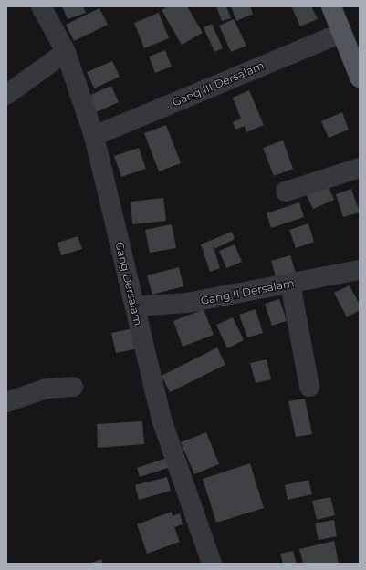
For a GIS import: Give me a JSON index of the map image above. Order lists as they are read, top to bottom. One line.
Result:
{"streets":{"street":["Gang III Dersalam","Gang Dersalam","Gang II Dersalam"]},"crossings":[["Gang III Dersalam","Gang Dersalam"],["Gang Dersalam","Gang II Dersalam"]]}
